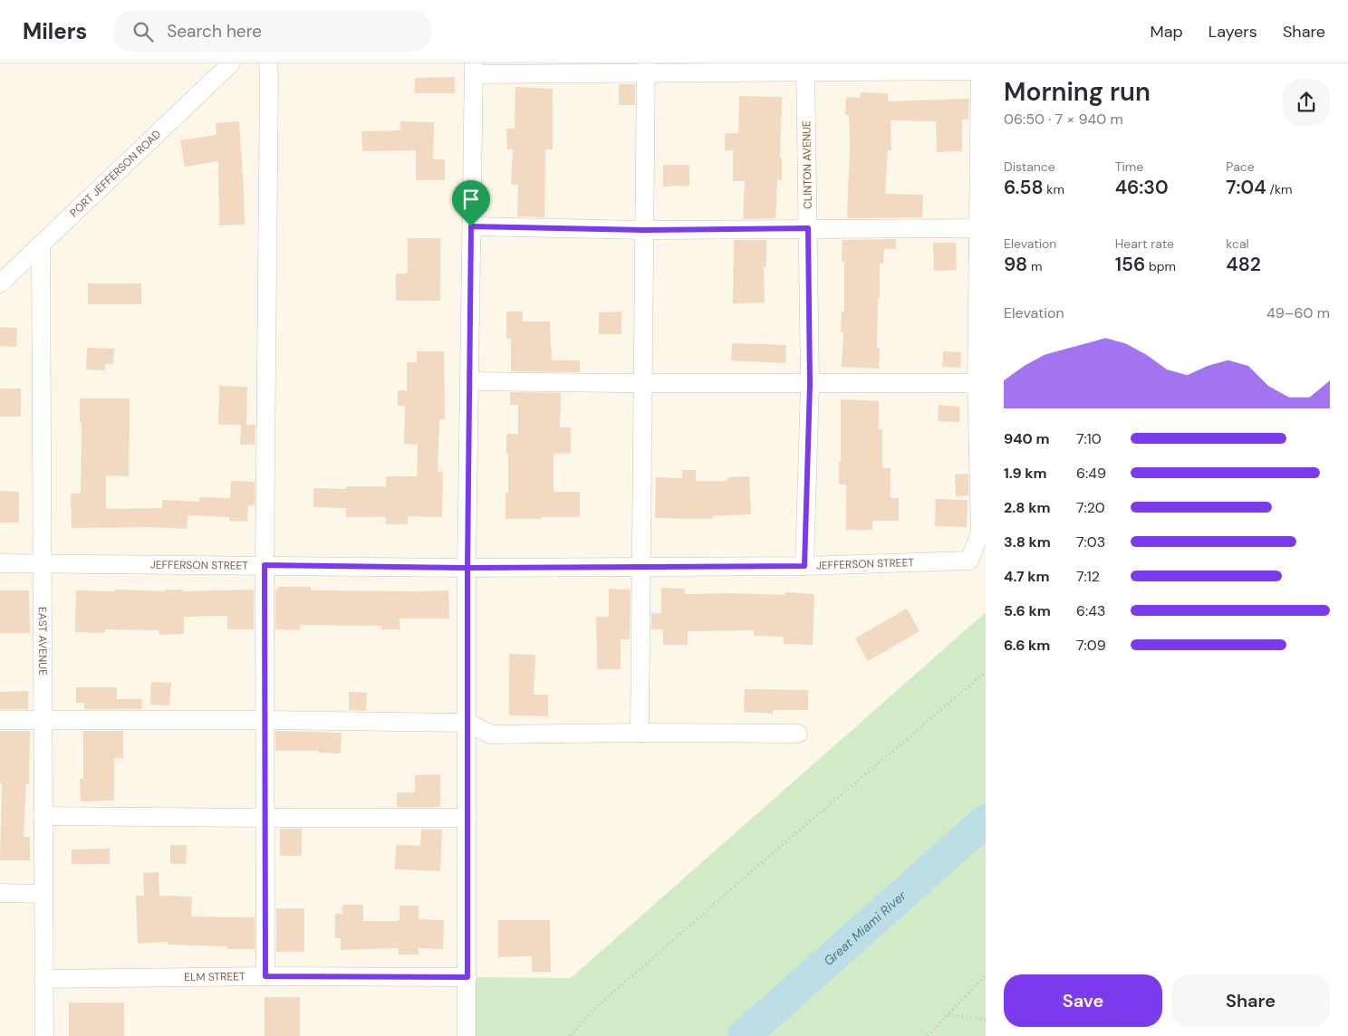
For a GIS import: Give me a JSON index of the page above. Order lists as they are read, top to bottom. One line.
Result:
{"streets":{"street":["CLINTON AVENUE","PORT JEFFERSON ROAD","JEFFERSON STREET","EAST AVENUE","ELM STREET"]},"crossings":[["CLINTON AVENUE","JEFFERSON STREET"],["PORT JEFFERSON ROAD","EAST AVENUE"],["JEFFERSON STREET","EAST AVENUE"],["EAST AVENUE","ELM STREET"]],"water":["Great Miami River"],"page":{"header":"Milers","search":"Search here","nav":["Map","Layers","Share"],"heading":["Morning run","06:50 · 7 × 940 m"],"stats":[["Distance","6.58 km"],["Time","46:30"],["Pace","7:04 /km"],["Elevation","98 m"],["Heart rate","156 bpm"],["kcal","482"]],"chart":["Elevation","49–60 m"],"list":[{"name":"940 m","note":"7:10"},{"name":"1.9 km","note":"6:49"},{"name":"2.8 km","note":"7:20"},{"name":"3.8 km","note":"7:03"},{"name":"4.7 km","note":"7:12"},{"name":"5.6 km","note":"6:43"},{"name":"6.6 km","note":"7:09"}],"buttons":["Save","Share"]}}
